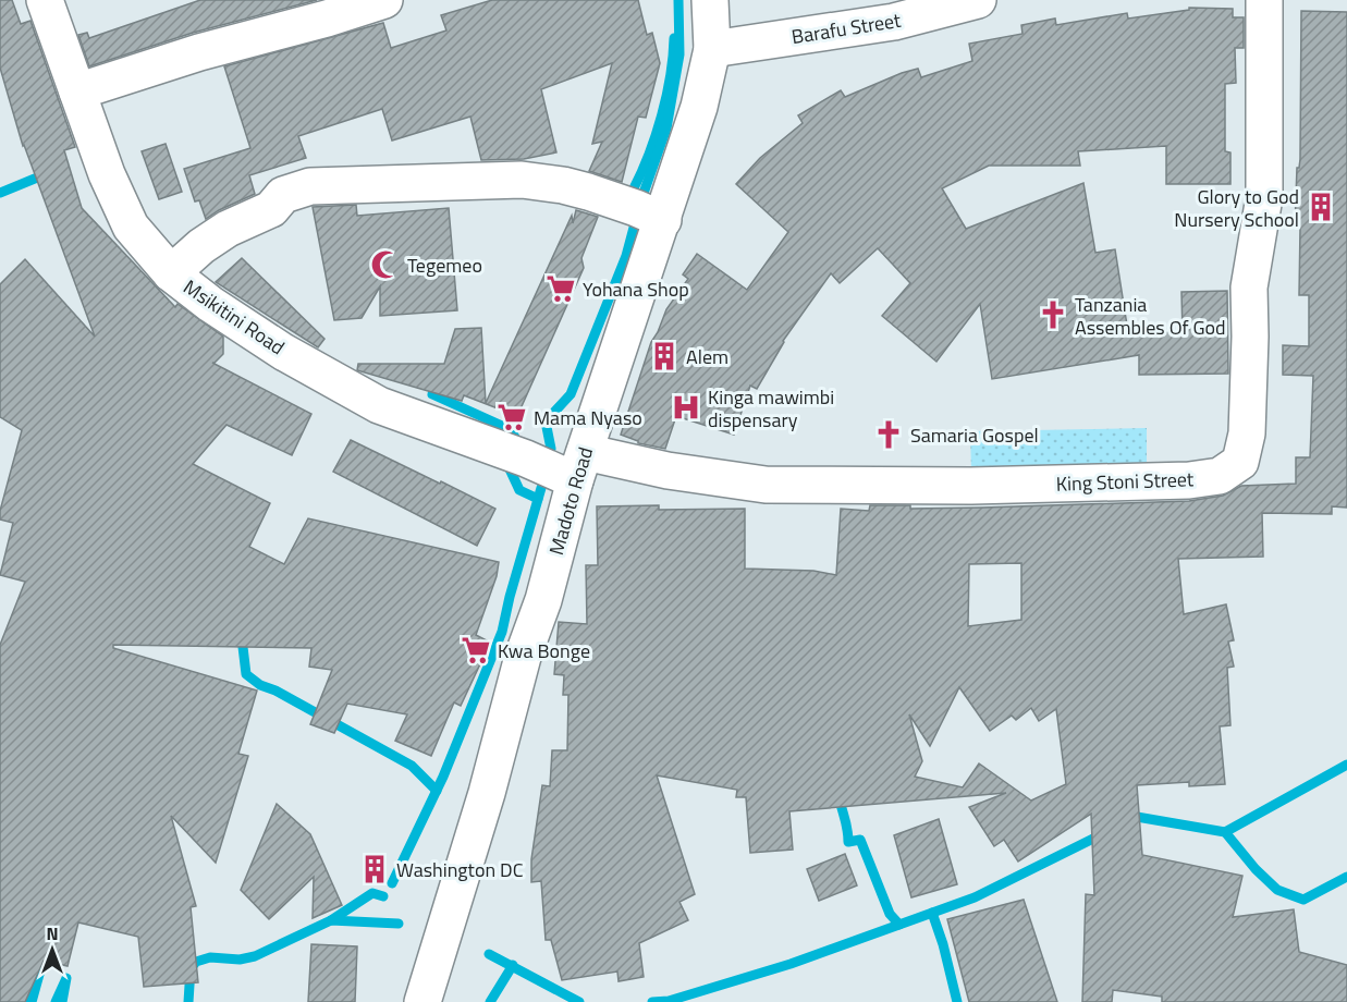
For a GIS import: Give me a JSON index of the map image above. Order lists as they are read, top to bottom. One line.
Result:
{"streets":{"street":["Barafu Street","Msikitini Road","King Stoni Street","Madoto Road"]},"crossings":[["Barafu Street","Madoto Road"],["Msikitini Road","King Stoni Street"],["Msikitini Road","Madoto Road"],["King Stoni Street","Madoto Road"]],"places":{"building":["Glory to God Nursery School","Alem","Washington DC"],"mosque":["Tegemeo"],"supermarket":["Yohana Shop","Mama Nyaso","Kwa Bonge"],"church":["Tanzania Assembles Of God","Samaria Gospel"],"hospital":["Kinga mawimbi dispensary"]},"north":"top"}
